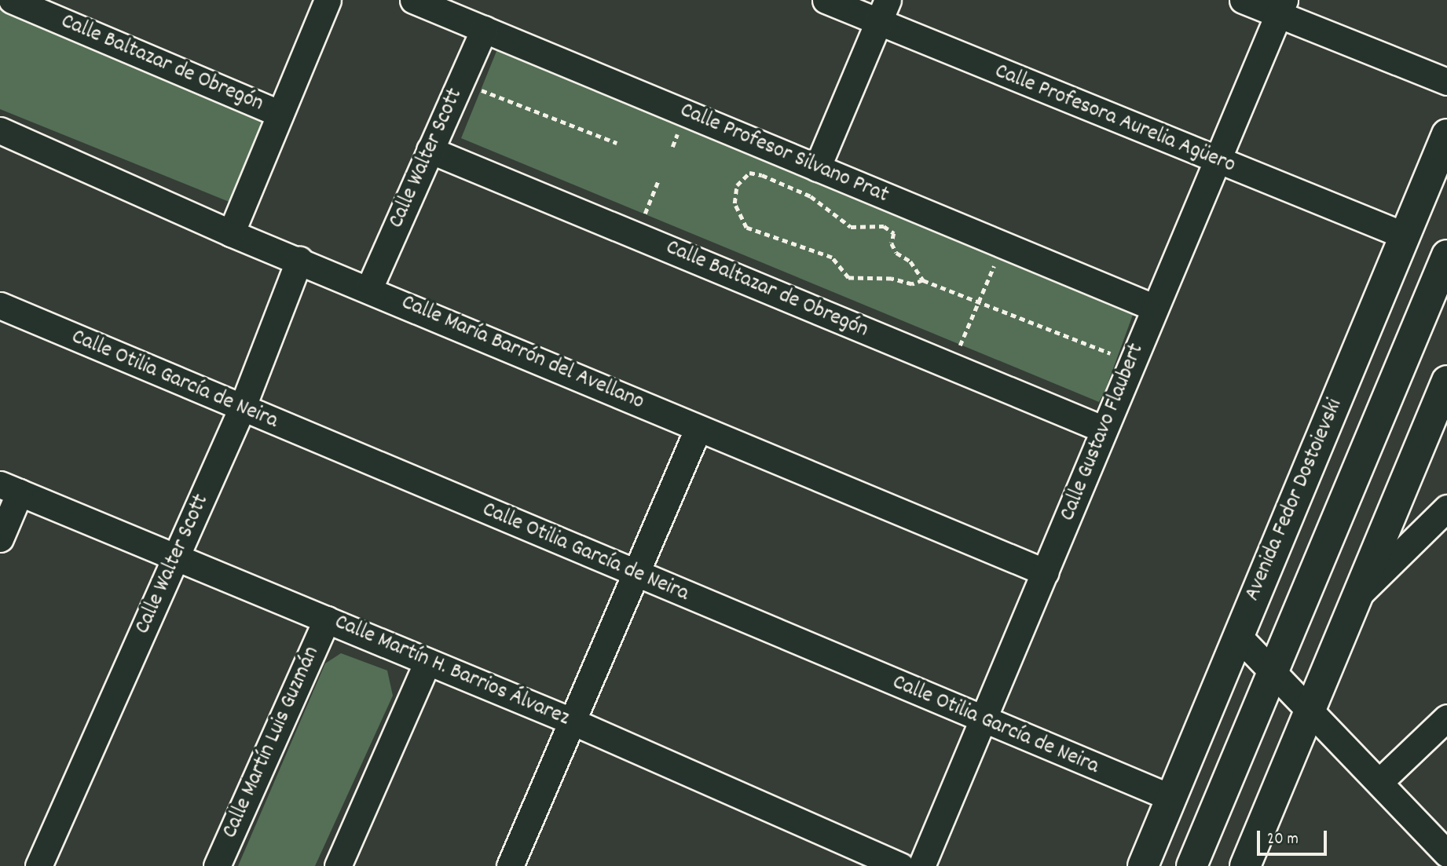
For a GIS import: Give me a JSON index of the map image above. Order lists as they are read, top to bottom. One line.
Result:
{"streets":{"main road":["Avenida Fedor Dostoievski"],"street":["Calle Baltazar de Obregón","Calle Profesora Aurelia Agüero","Calle Profesor Silvano Prat","Calle Walter Scott","Calle María Barrón del Avellano","Calle Otilia García de Neira","Calle Gustavo Flaubert","Calle Martín H. Barrios Álvarez","Calle Martín Luis Guzmán"]},"crossings":[["Calle Baltazar de Obregón","Calle Walter Scott"],["Calle Baltazar de Obregón","Calle Gustavo Flaubert"],["Calle Profesora Aurelia Agüero","Calle Gustavo Flaubert"],["Calle Profesora Aurelia Agüero","Avenida Fedor Dostoievski"],["Calle Profesor Silvano Prat","Calle Walter Scott"],["Calle Profesor Silvano Prat","Calle Gustavo Flaubert"],["Calle Walter Scott","Calle María Barrón del Avellano"],["Calle Walter Scott","Calle Otilia García de Neira"],["Calle Walter Scott","Calle Martín H. Barrios Álvarez"],["Calle María Barrón del Avellano","Calle Gustavo Flaubert"],["Calle Otilia García de Neira","Calle Gustavo Flaubert"],["Calle Otilia García de Neira","Avenida Fedor Dostoievski"],["Calle Martín H. Barrios Álvarez","Calle Martín Luis Guzmán"]],"scale_bar":"20 m"}
